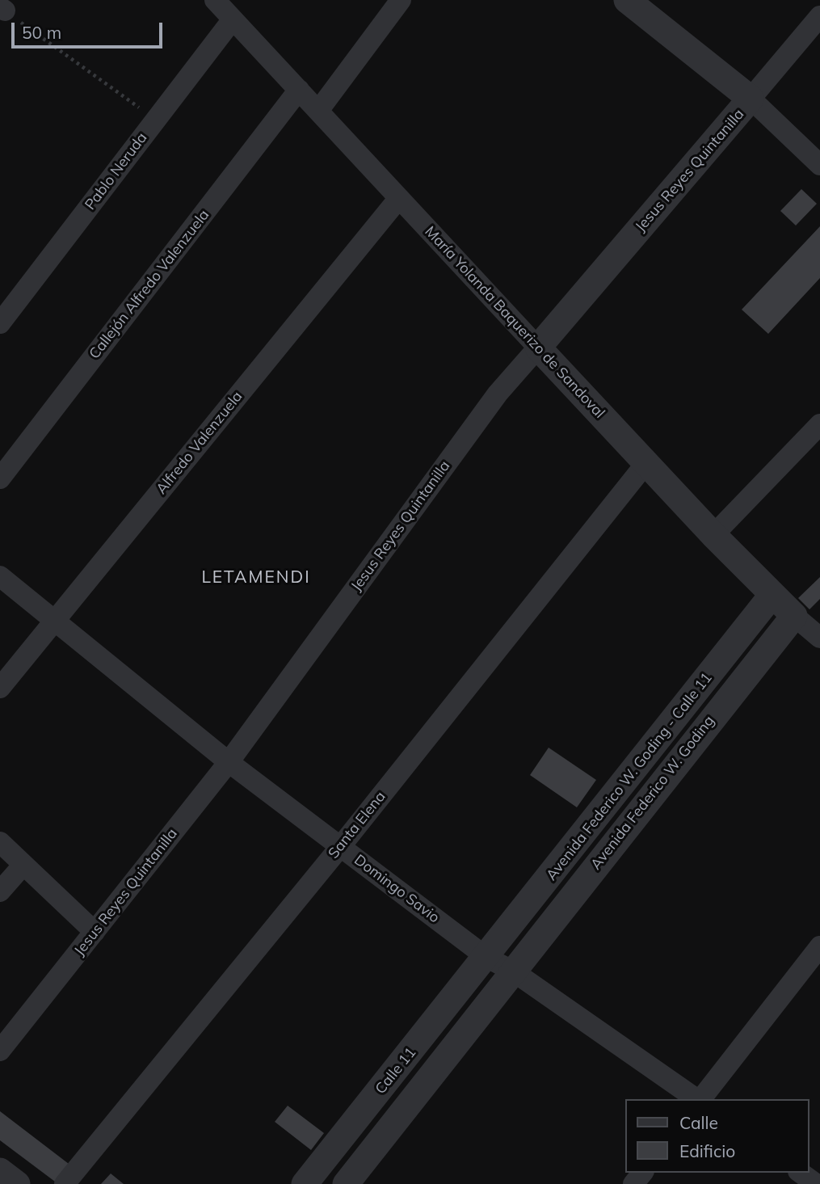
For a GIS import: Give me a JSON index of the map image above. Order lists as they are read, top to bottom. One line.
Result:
{"streets":{"street":["Jesus Reyes Quintanilla","Pablo Neruda","Callejón Alfredo Valenzuela","María Yolanda Baquerizo de Sandoval","Alfredo Valenzuela","Avenida Federico W. Goding - Calle 11","Avenida Federico W. Goding","Santa Elena","Domingo Savio","Calle 11"]},"crossings":[["Jesus Reyes Quintanilla","María Yolanda Baquerizo de Sandoval"],["Jesus Reyes Quintanilla","Domingo Savio"],["Pablo Neruda","María Yolanda Baquerizo de Sandoval"],["Callejón Alfredo Valenzuela","María Yolanda Baquerizo de Sandoval"],["María Yolanda Baquerizo de Sandoval","Alfredo Valenzuela"],["María Yolanda Baquerizo de Sandoval","Avenida Federico W. Goding - Calle 11"],["María Yolanda Baquerizo de Sandoval","Avenida Federico W. Goding"],["María Yolanda Baquerizo de Sandoval","Santa Elena"],["Alfredo Valenzuela","Domingo Savio"],["Avenida Federico W. Goding - Calle 11","Domingo Savio"],["Avenida Federico W. Goding - Calle 11","Calle 11"],["Avenida Federico W. Goding","Domingo Savio"],["Santa Elena","Domingo Savio"],["Domingo Savio","Calle 11"]],"districts":["LETAMENDI"],"legend":["Calle","Edificio"],"scale_bar":"50 m"}
